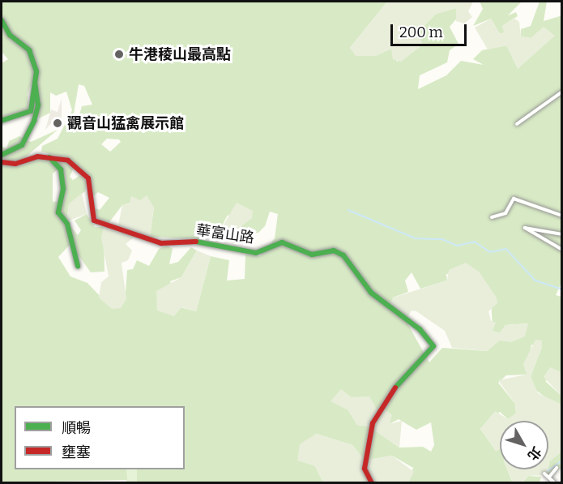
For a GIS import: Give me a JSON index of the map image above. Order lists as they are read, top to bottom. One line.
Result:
{"streets":{"street":["華富山路"]},"places":["牛港稜山最高點","觀音山猛禽展示館"],"legend":["順暢","壅塞"],"scale_bar":"200 m","north":"bottom right"}
